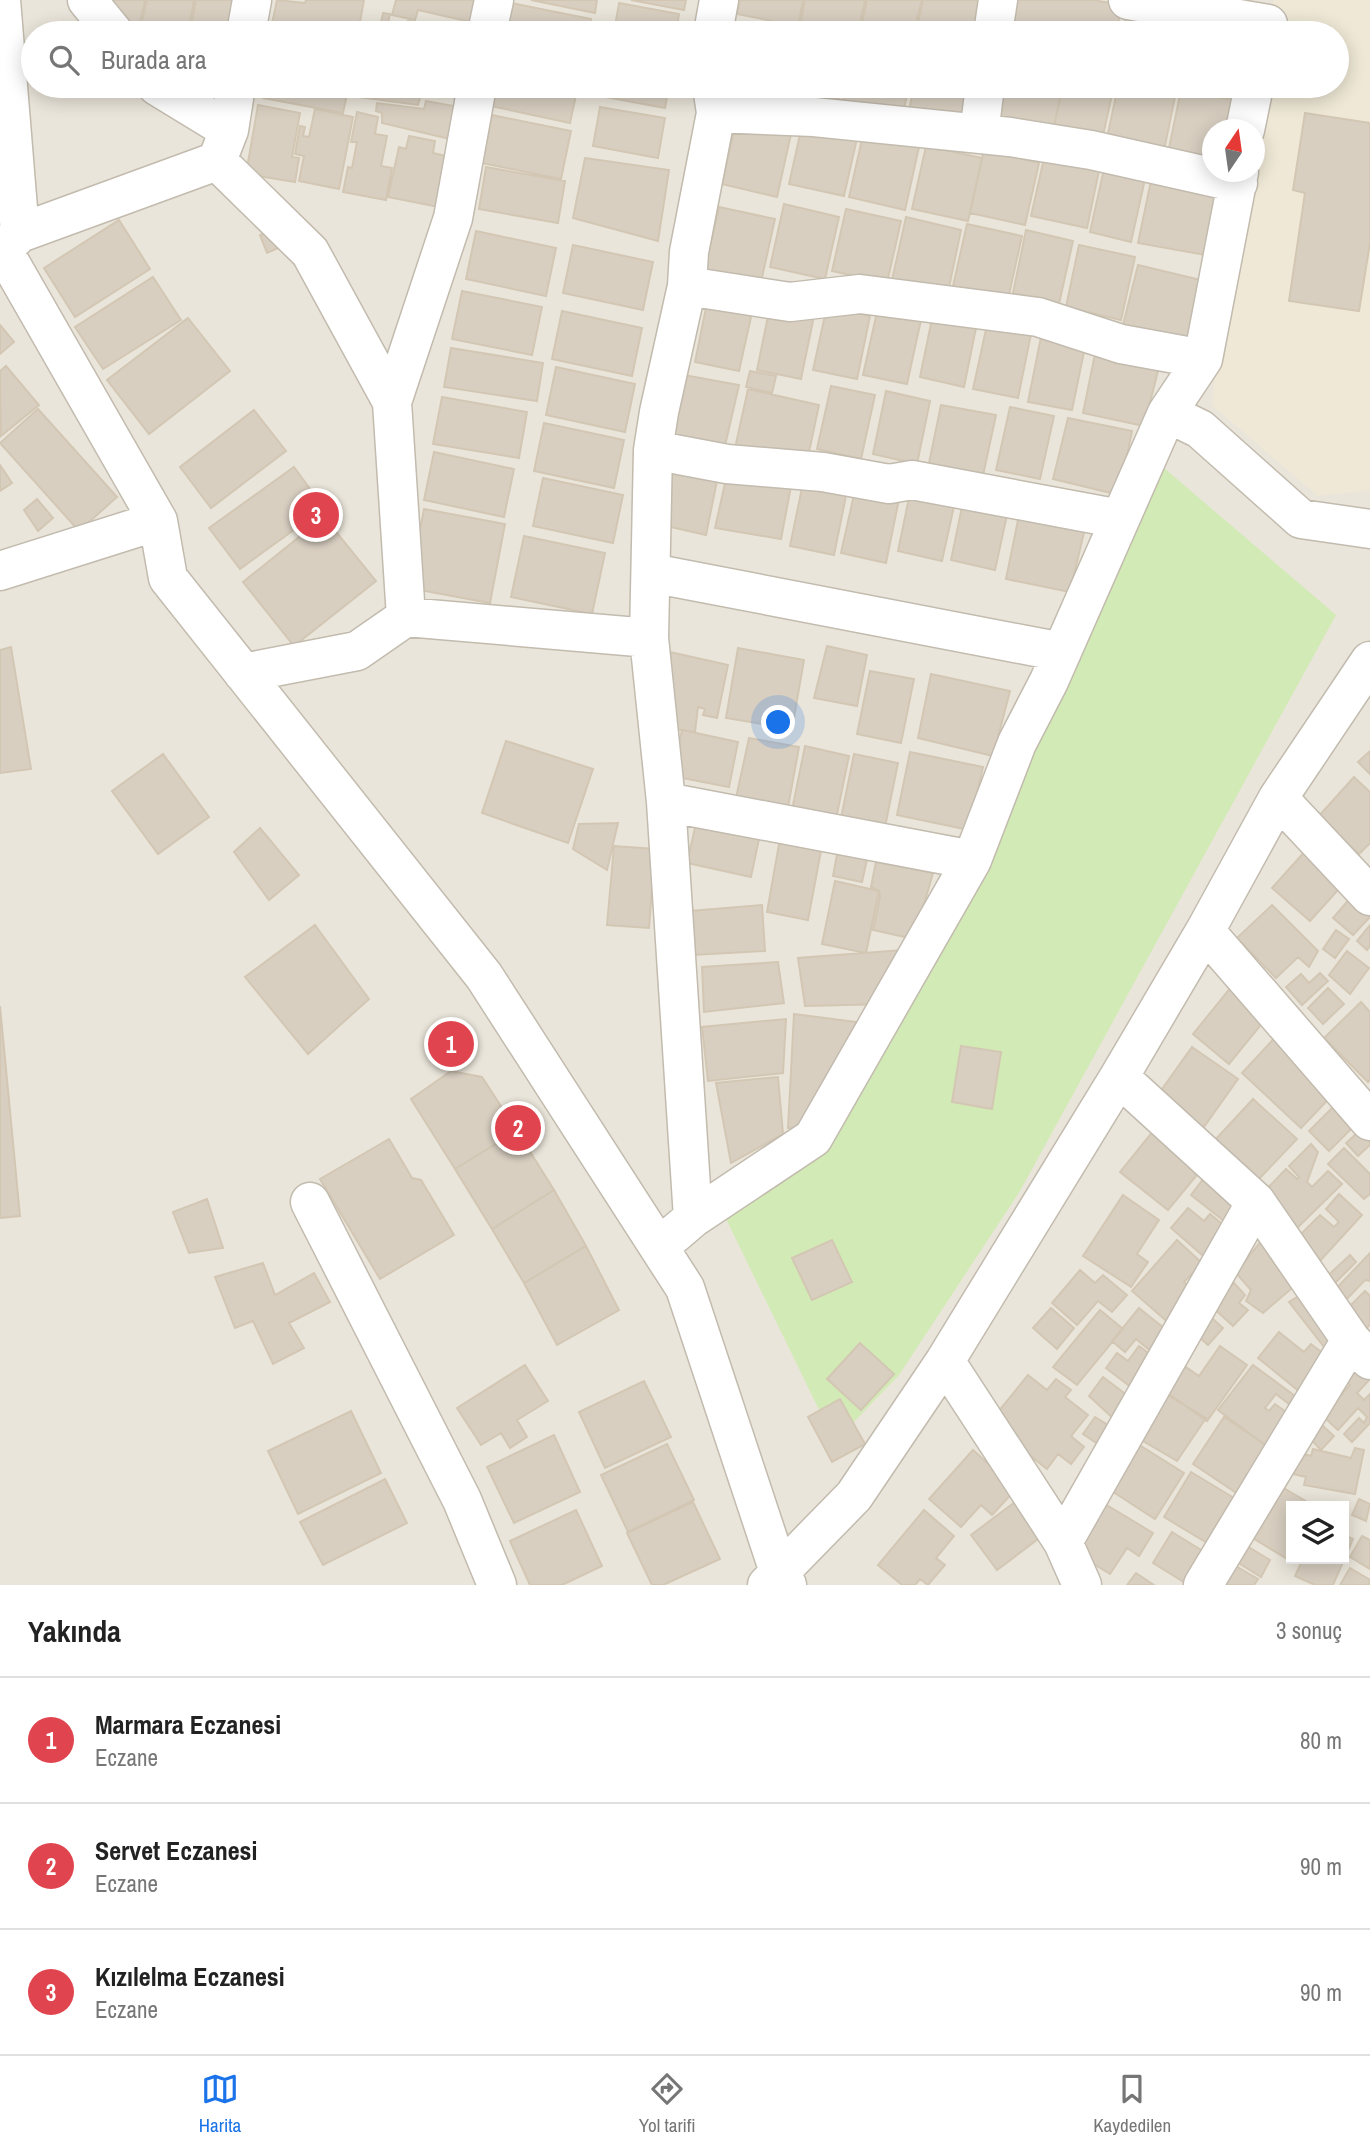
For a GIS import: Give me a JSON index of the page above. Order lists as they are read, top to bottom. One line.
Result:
{"north":"top","page":{"search":"Burada ara","pins":["3","1","2"],"heading":["Yakında","3 sonuç"],"list":[{"mark":"1","name":"Marmara Eczanesi","note":"Eczane","value":"80 m"},{"mark":"2","name":"Servet Eczanesi","note":"Eczane","value":"90 m"},{"mark":"3","name":"Kızılelma Eczanesi","note":"Eczane","value":"90 m"}],"nav":["Harita","Yol tarifi","Kaydedilen"]}}
